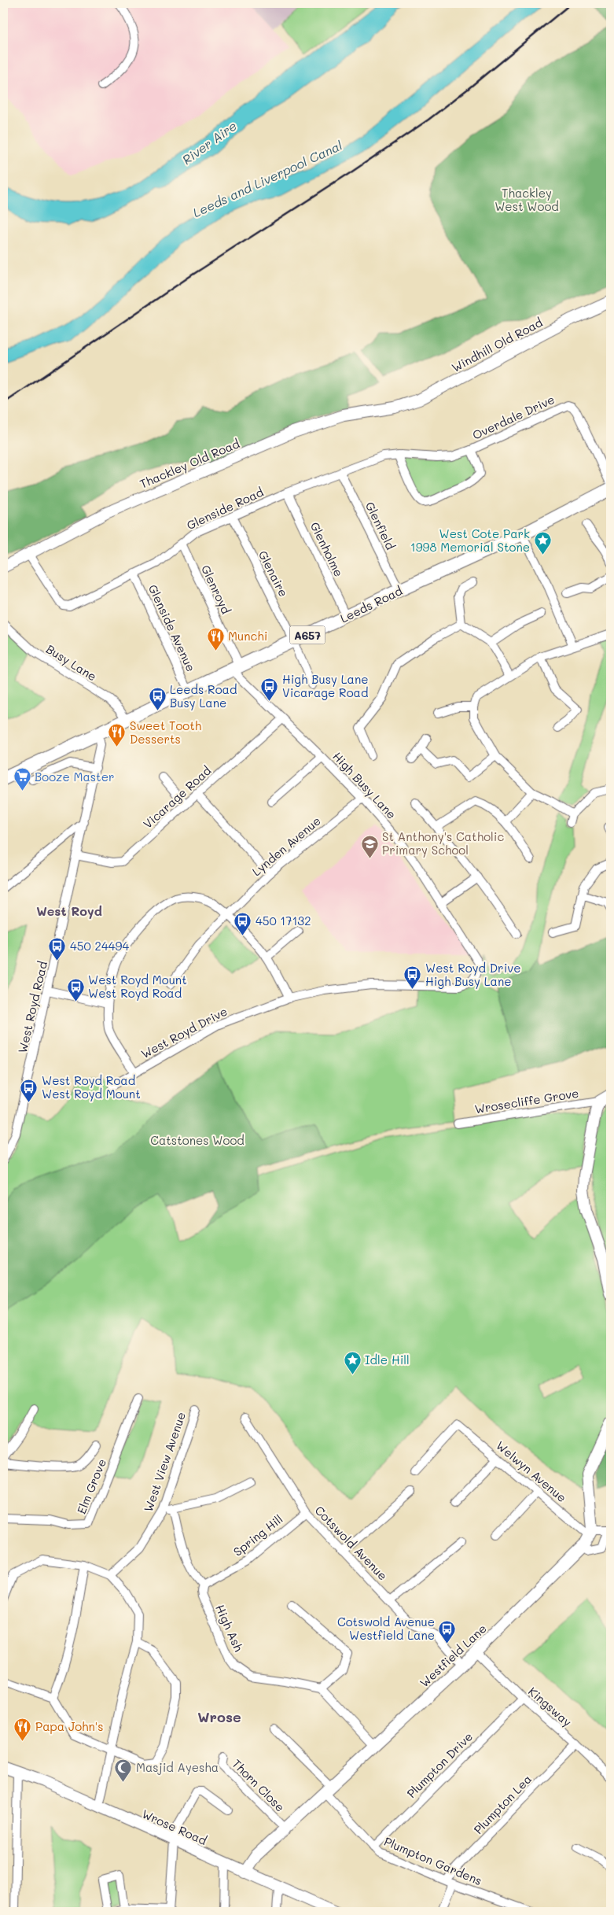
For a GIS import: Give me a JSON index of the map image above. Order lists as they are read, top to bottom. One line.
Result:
{"streets":{"main road":["Leeds Road","A657"],"street":["Windhill Old Road","Overdale Drive","Thackley Old Road","Glenside Road","Glenfield","Glenholme","Glenaire","Glenroyd","Glenside Avenue","Busy Lane","High Busy Lane","Vicarage Road","Lynden Avenue","West Royd Road","West Royd Drive","Wrosecliffe Grove","West View Avenue","Welwyn Avenue","Elm Grove","Spring Hill","Cotswold Avenue","High Ash","Westfield Lane","Kingsway","Plumpton Drive","Thorn Close","Plumpton Lea","Wrose Road","Plumpton Gardens"]},"crossings":[["Windhill Old Road","Thackley Old Road"],["Overdale Drive","Glenside Road"],["Thackley Old Road","Glenside Road"],["Glenside Road","Glenfield"],["Glenside Road","Glenholme"],["Glenside Road","Glenaire"],["Glenside Road","Glenroyd"],["Glenside Road","Glenside Avenue"],["Glenfield","Leeds Road"],["Glenholme","Leeds Road"],["Glenaire","Leeds Road"],["Glenroyd","Leeds Road"],["Glenroyd","High Busy Lane"],["Leeds Road","Glenside Avenue"],["Leeds Road","Busy Lane"],["Leeds Road","High Busy Lane"],["Leeds Road","West Royd Road"],["High Busy Lane","Vicarage Road"],["High Busy Lane","Lynden Avenue"],["High Busy Lane","West Royd Drive"],["Vicarage Road","West Royd Road"],["Welwyn Avenue","Westfield Lane"],["Spring Hill","Cotswold Avenue"],["Spring Hill","High Ash"],["Cotswold Avenue","Westfield Lane"],["Westfield Lane","Kingsway"],["Westfield Lane","Thorn Close"],["Westfield Lane","Wrose Road"],["Westfield Lane","Plumpton Gardens"],["Kingsway","Plumpton Drive"],["Kingsway","Plumpton Lea"],["Plumpton Drive","Plumpton Gardens"],["Plumpton Lea","Plumpton Gardens"]],"districts":["West Royd","Wrose"],"water":["River Aire","Leeds and Liverpool Canal"],"parks":["Thackley West Wood","Catstones Wood"],"places":{"place":["West Cote Park 1998 Memorial Stone","Idle Hill"],"restaurant":["Munchi","Sweet Tooth Desserts","Papa John's"],"bus stop":["High Busy Lane Vicarage Road","Leeds Road Busy Lane","450 17132","450 24494","West Royd Drive High Busy Lane","West Royd Mount West Royd Road","West Royd Road West Royd Mount","Cotswold Avenue Westfield Lane"],"supermarket":["Booze Master"],"school or university":["St Anthony's Catholic Primary School"],"mosque":["Masjid Ayesha"]}}
